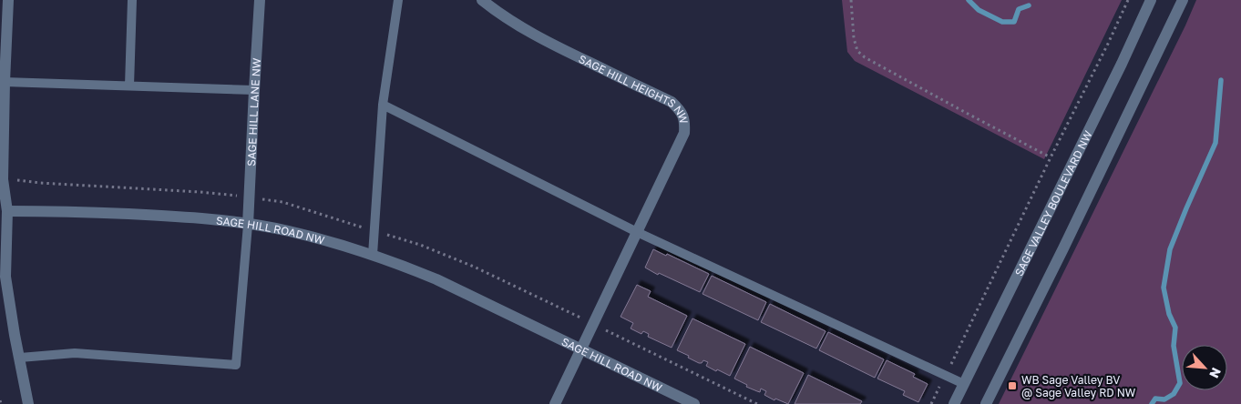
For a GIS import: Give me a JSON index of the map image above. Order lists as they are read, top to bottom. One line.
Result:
{"streets":{"street":["SAGE HILL HEIGHTS NW","SAGE HILL LANE NW","SAGE VALLEY BOULEVARD NW","SAGE HILL ROAD NW"]},"crossings":[["SAGE HILL HEIGHTS NW","SAGE HILL ROAD NW"],["SAGE HILL LANE NW","SAGE HILL ROAD NW"]],"places":{"transit":["WB Sage Valley BV @ Sage Valley RD NW"]},"north":"bottom right"}
